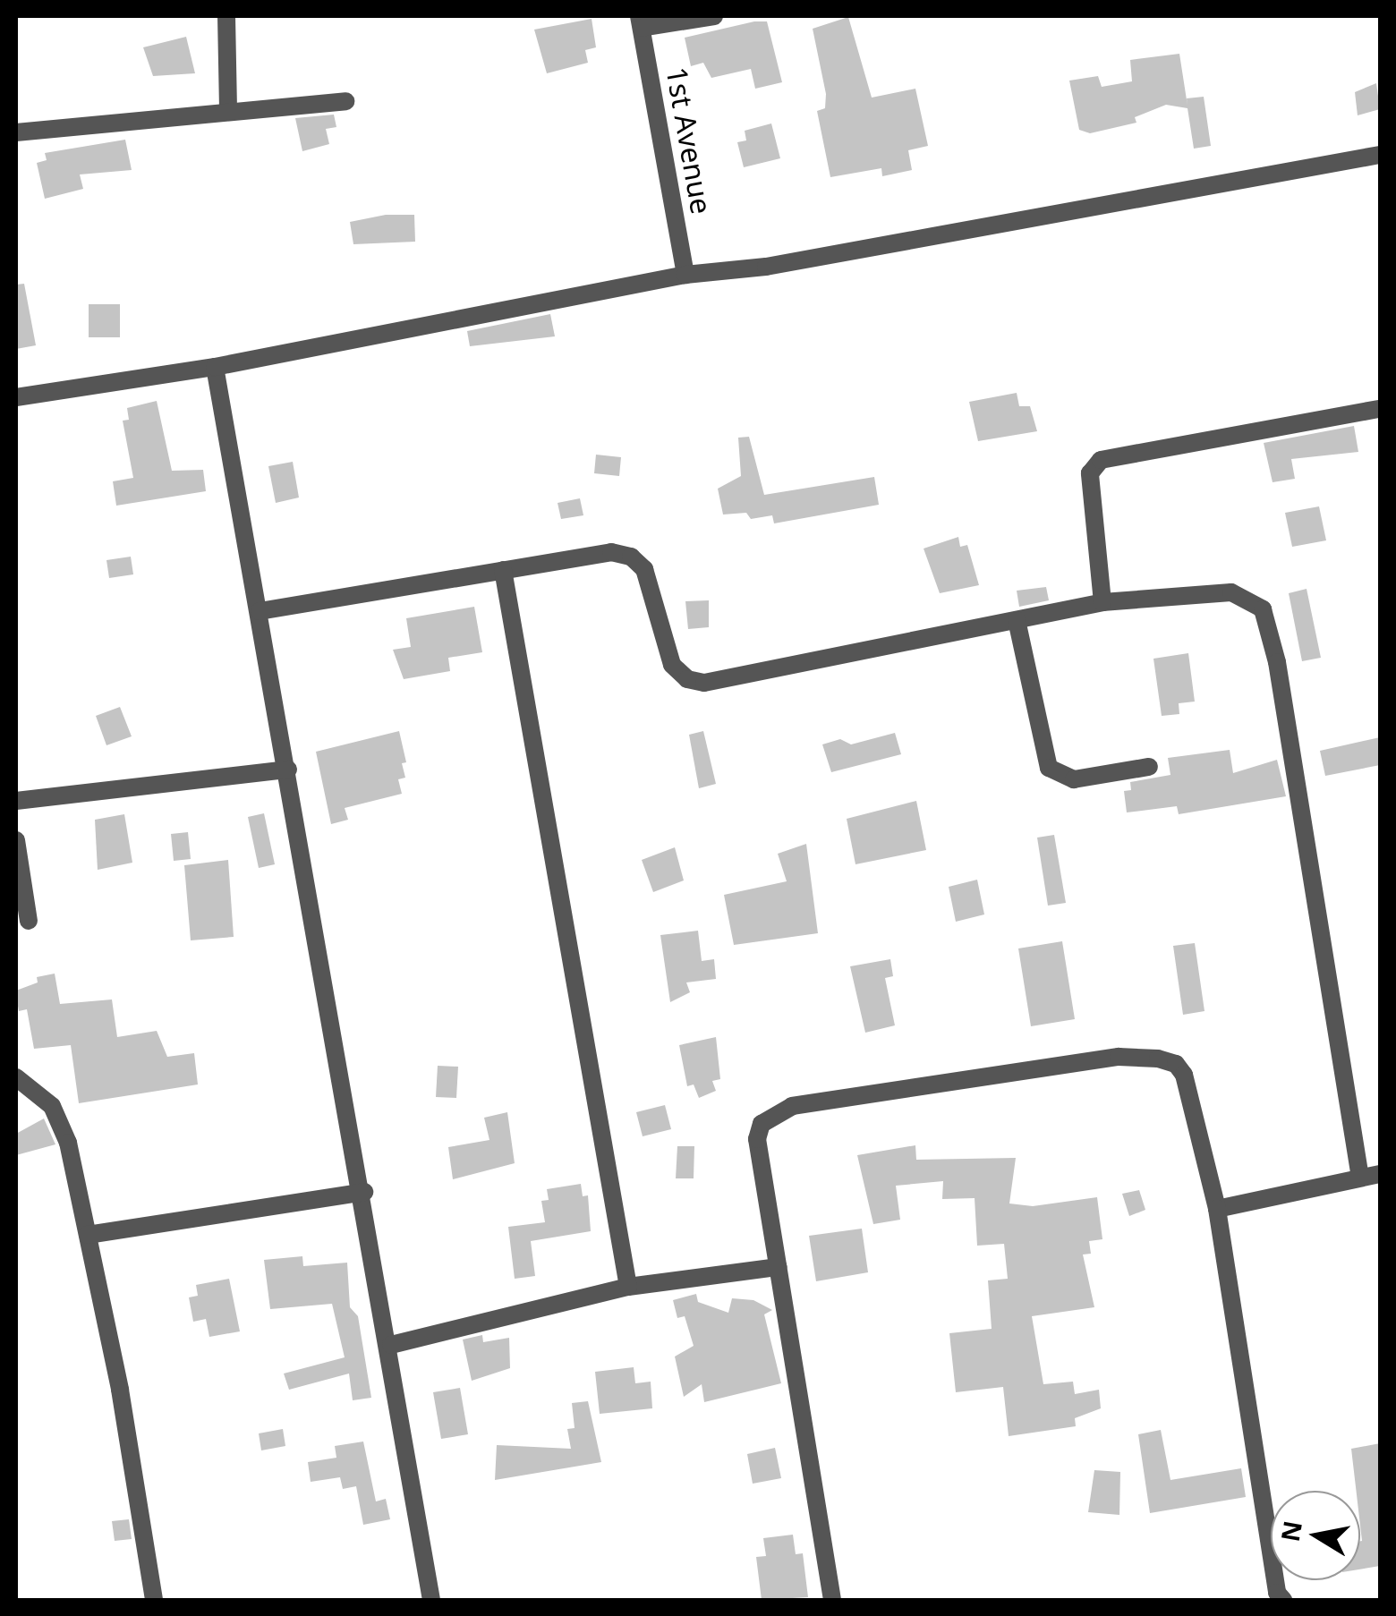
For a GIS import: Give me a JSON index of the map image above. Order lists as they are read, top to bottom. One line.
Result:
{"streets":{"street":["1st Avenue"]},"north":"left"}
